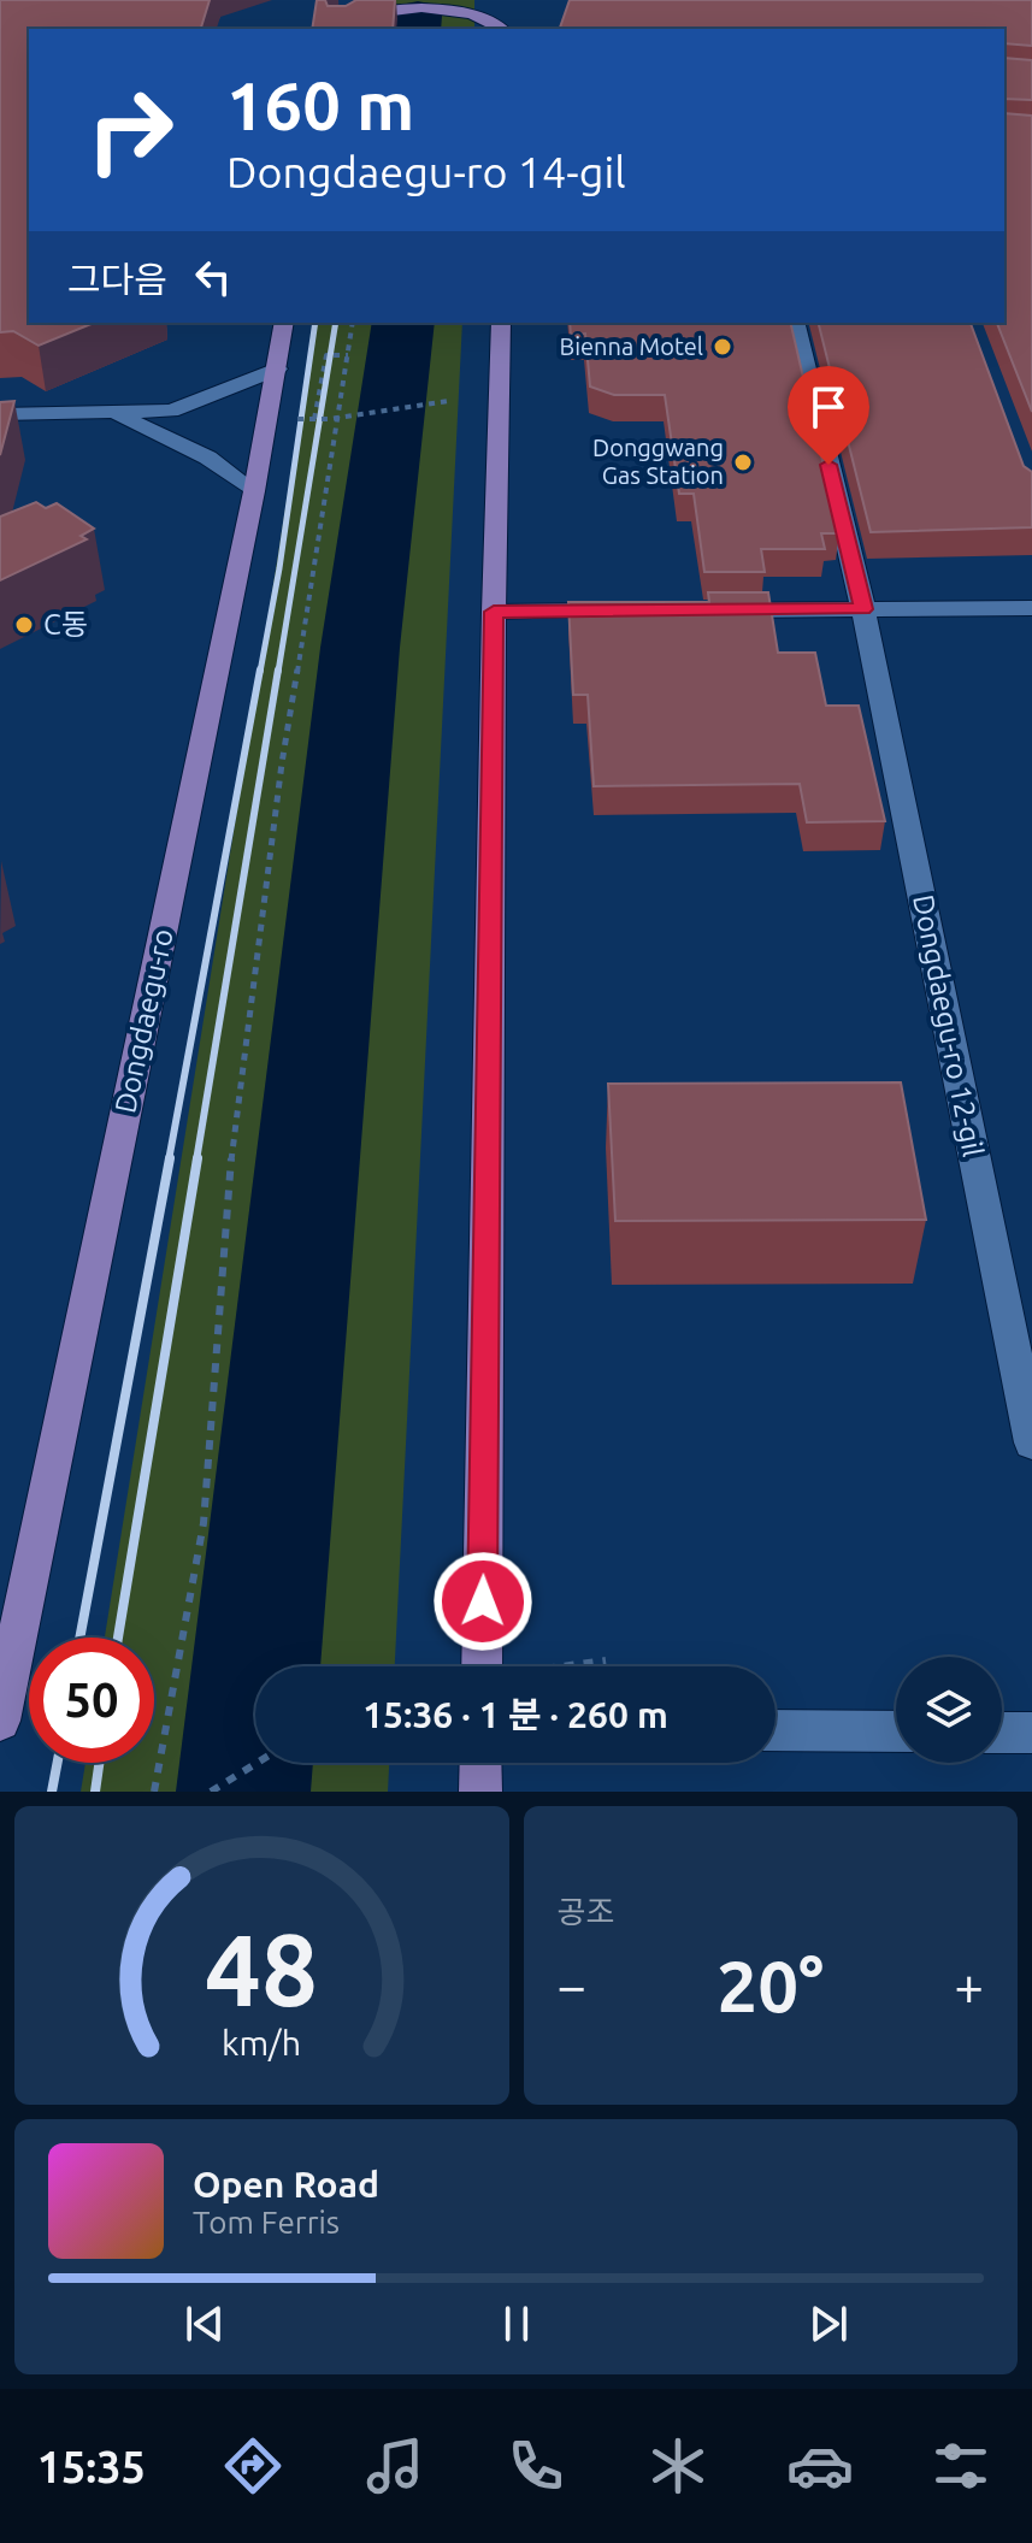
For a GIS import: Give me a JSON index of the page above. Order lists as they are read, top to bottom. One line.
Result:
{"streets":{"main road":["Dongdaegu-ro"],"street":["Dongdaegu-ro 12-gil"]},"places":["Bienna Motel","Donggwang Gas Station","C동"],"page":{"turn":["160 m","Dongdaegu-ro 14-gil"],"then":"그다음","limit":"50","trip":"15:36 · 1 분 · 260 m","tile":"공조","heat":["−","20°","+"],"song":["Open Road","Tom Ferris"],"tabs":"15:35","gauge":["48","km/h"]}}
